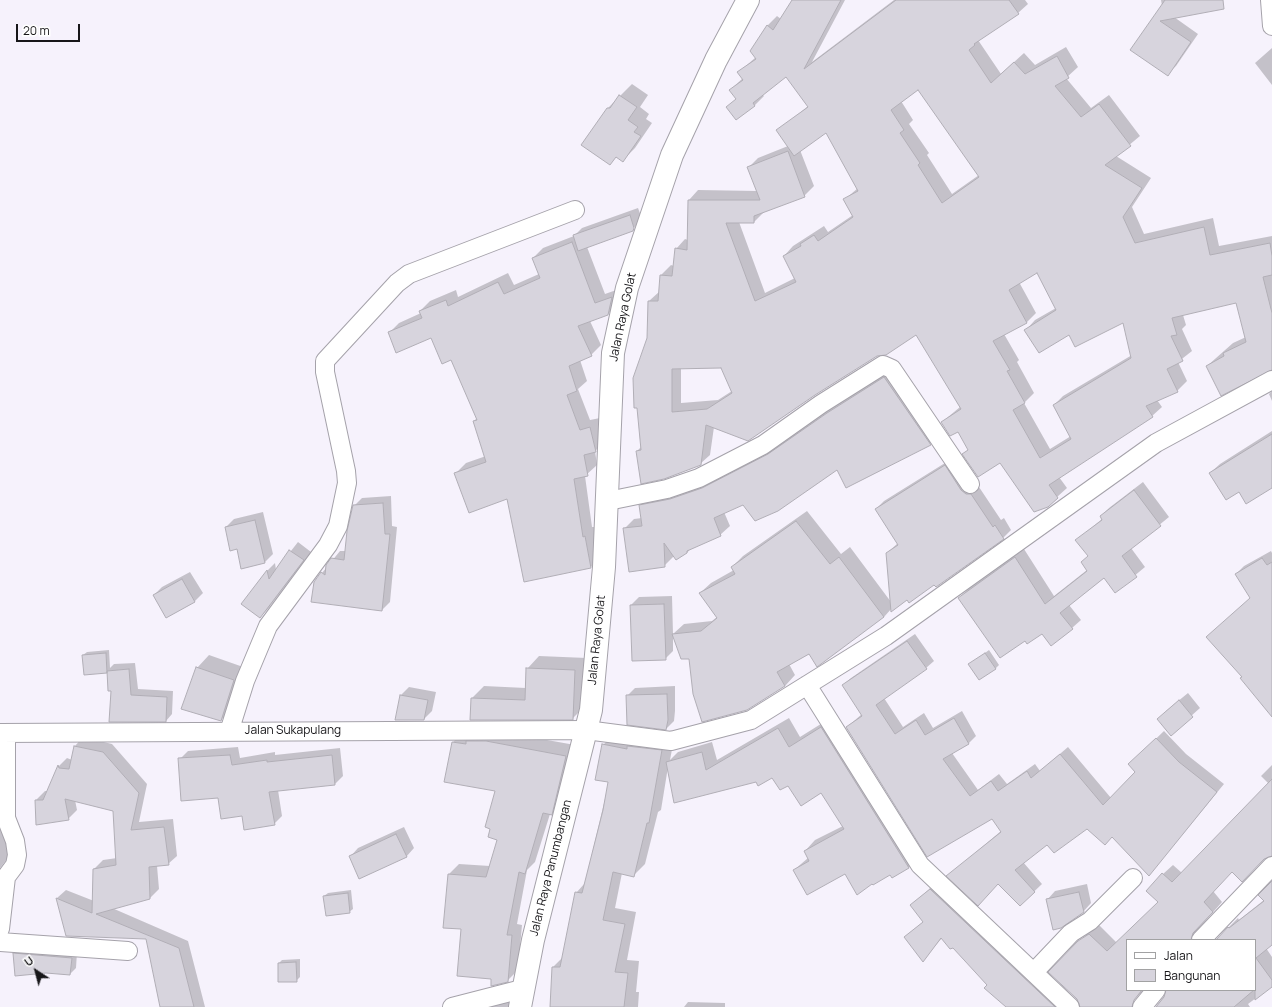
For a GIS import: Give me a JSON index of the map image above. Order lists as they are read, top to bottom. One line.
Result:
{"streets":{"main road":["Jalan Raya Golat","Jalan Raya Panumbangan"],"street":["Jalan Sukapulang"]},"crossings":[["Jalan Raya Golat","Jalan Sukapulang"],["Jalan Raya Golat","Jalan Raya Panumbangan"],["Jalan Sukapulang","Jalan Raya Panumbangan"]],"legend":["Jalan","Bangunan"],"scale_bar":"20 m","north":"top left"}
